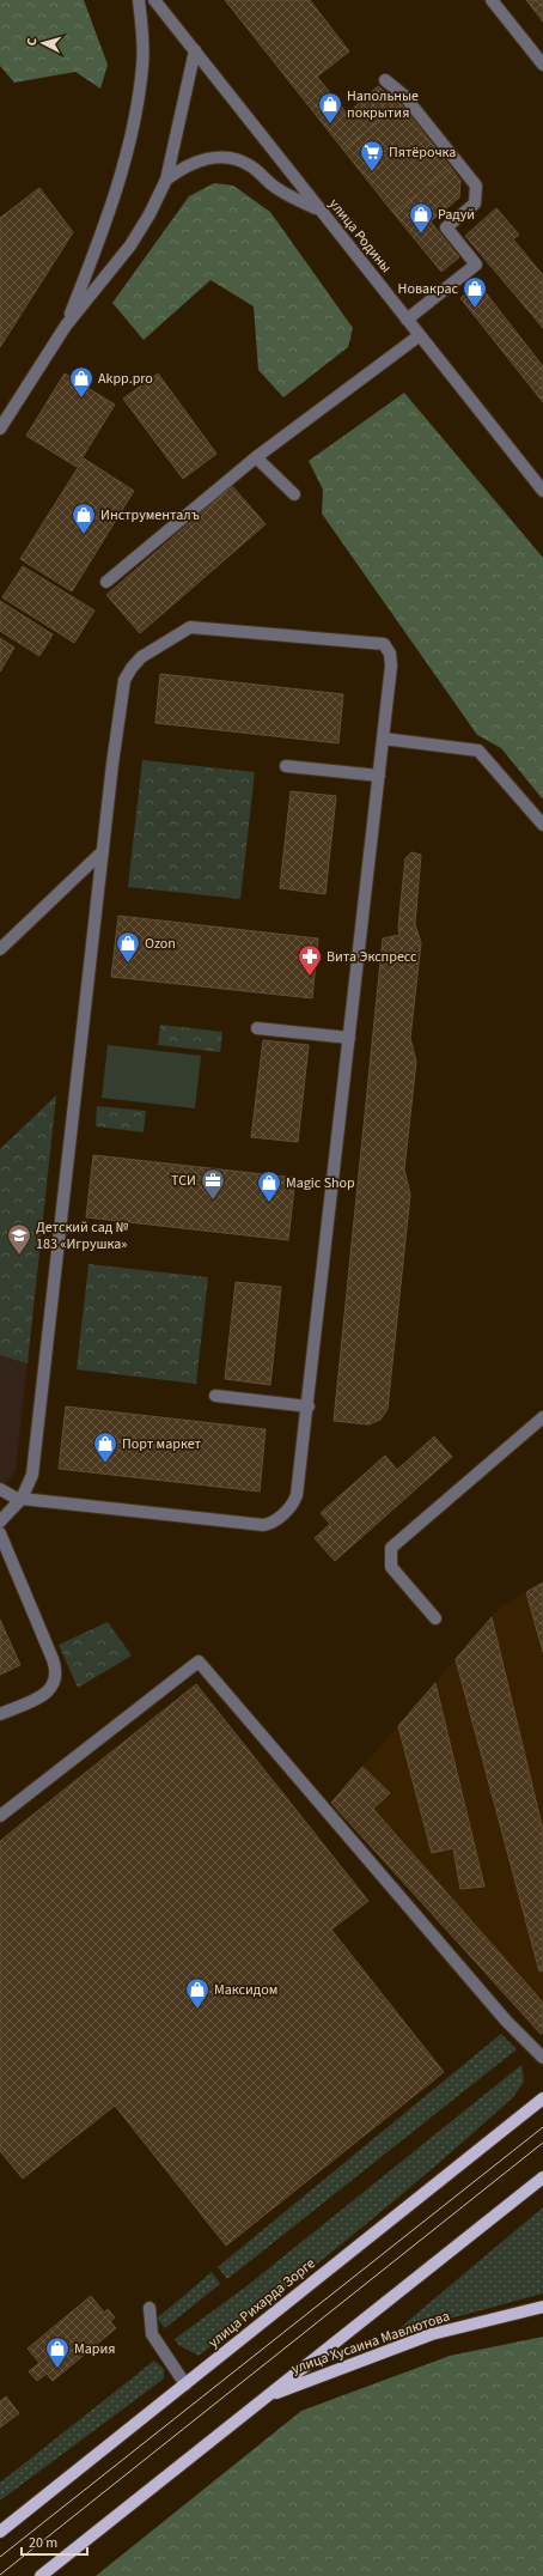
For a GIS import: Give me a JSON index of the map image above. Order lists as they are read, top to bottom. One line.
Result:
{"streets":{"main road":["улица Рихарда Зорге","улица Хусаина Мавлютова"],"street":["улица Родины"]},"places":{"shop":["Напольные покрытия","Радуй","Новакрас","Akpp.pro","Инструменталъ","Ozon","Magic Shop","Порт маркет","Максидом","Мария"],"supermarket":["Пятёрочка"],"pharmacy":["Вита Экспресс"],"office":["ТСИ"],"school or university":["Детский сад № 183 «Игрушка»"]},"scale_bar":"20 m","north":"left"}
